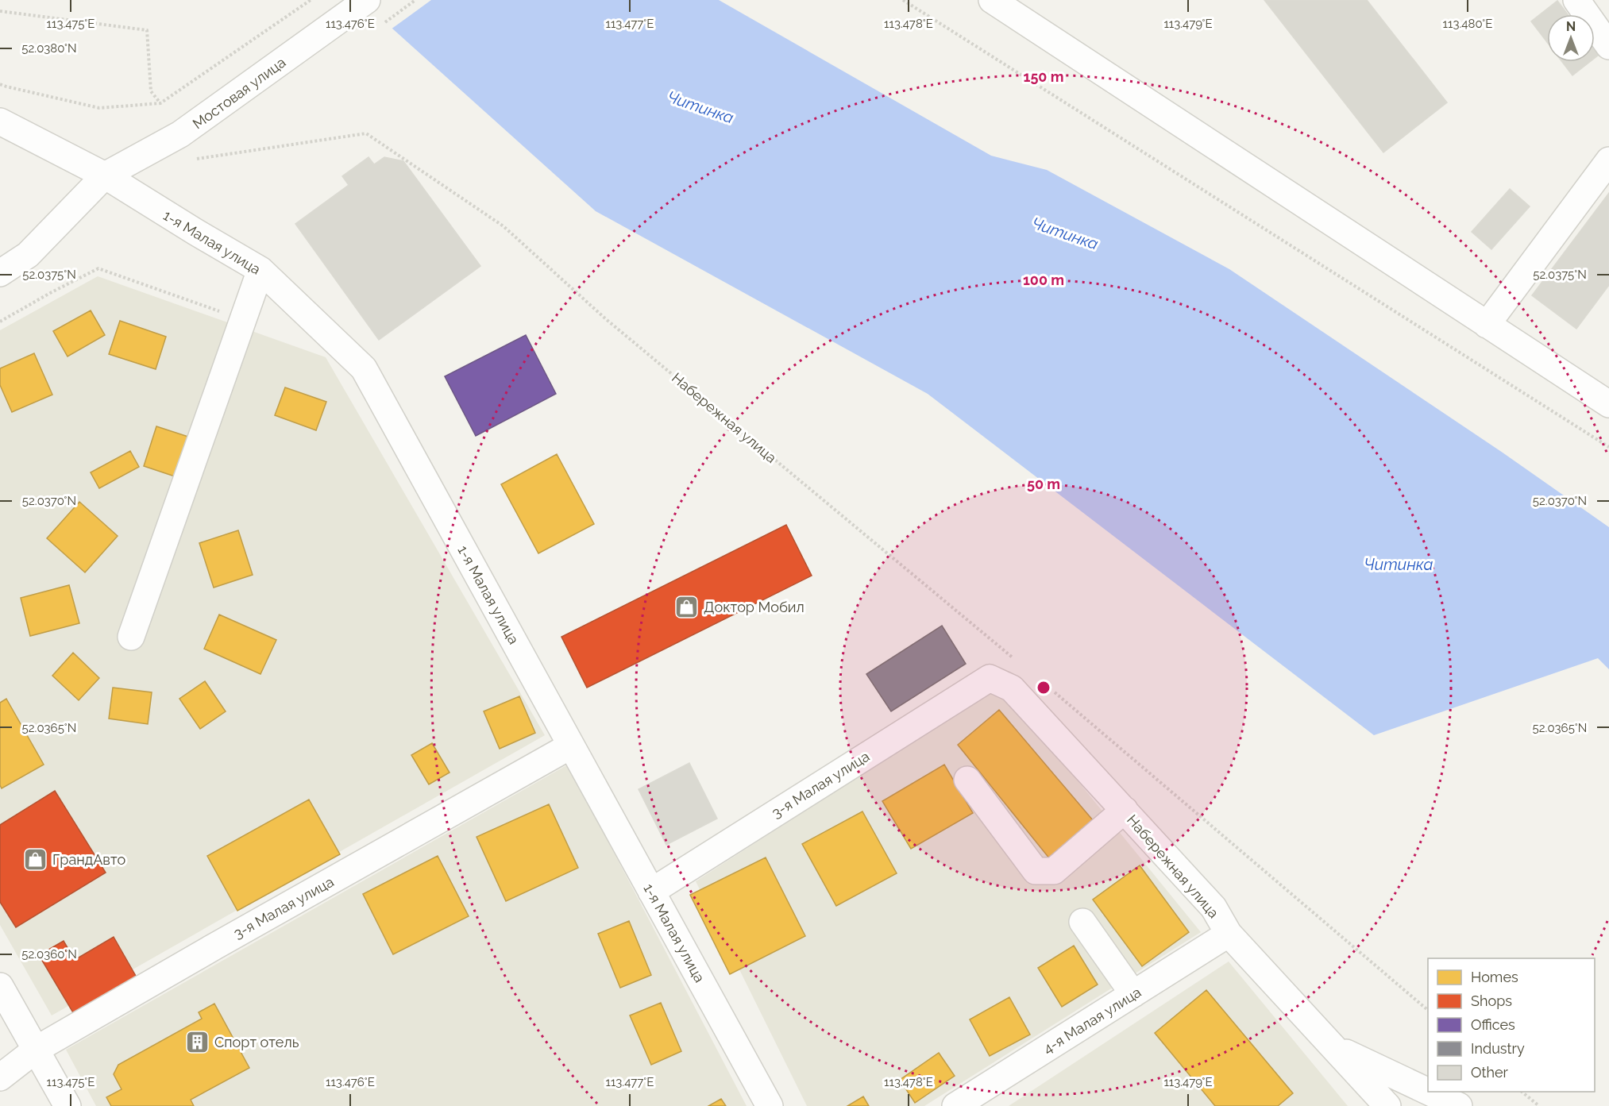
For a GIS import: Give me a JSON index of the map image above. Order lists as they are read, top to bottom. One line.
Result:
{"streets":{"street":["Мостовая улица","1-я Малая улица","Набережная улица","3-я Малая улица","4-я Малая улица"]},"crossings":[["Мостовая улица","1-я Малая улица"],["1-я Малая улица","3-я Малая улица"],["Набережная улица","3-я Малая улица"],["Набережная улица","4-я Малая улица"]],"water":["Читинка"],"places":{"shop":["Доктор Мобил","ГрандАвто"],"building":["Спорт отель"]},"legend":["Homes","Shops","Offices","Industry","Other"],"north":"top","coordinates":["113.475°E","113.476°E","113.477°E","113.478°E","113.479°E","113.480°E","52.0380°N","52.0375°N","52.0370°N","52.0365°N","52.0360°N"],"rings":["150 m","100 m","50 m"]}
